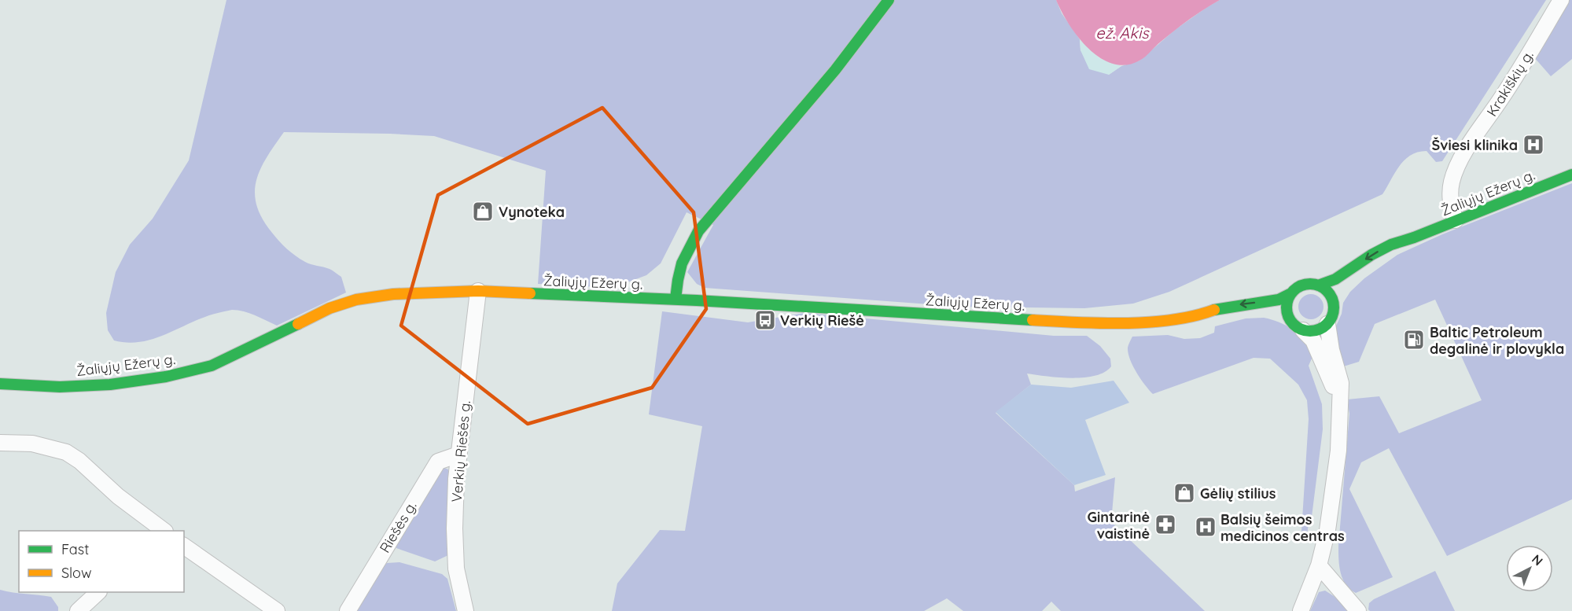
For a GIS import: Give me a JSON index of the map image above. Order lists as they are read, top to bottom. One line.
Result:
{"streets":{"main road":["Žaliųjų Ežerų g."],"street":["Krakiškių g.","Verkių Riešės g.","Riešės g."]},"crossings":[["Krakiškių g.","Žaliųjų Ežerų g."],["Žaliųjų Ežerų g.","Verkių Riešės g."],["Verkių Riešės g.","Riešės g."]],"water":["ež. Akis"],"places":{"hospital":["Šviesi klinika","Balsių šeimos medicinos centras"],"shop":["Vynoteka","Gėlių stilius"],"bus stop":["Verkių Riešė"],"fuel station":["Baltic Petroleum degalinė ir plovykla"],"pharmacy":["Gintarinė vaistinė"]},"legend":["Fast","Slow"],"north":"top right"}
